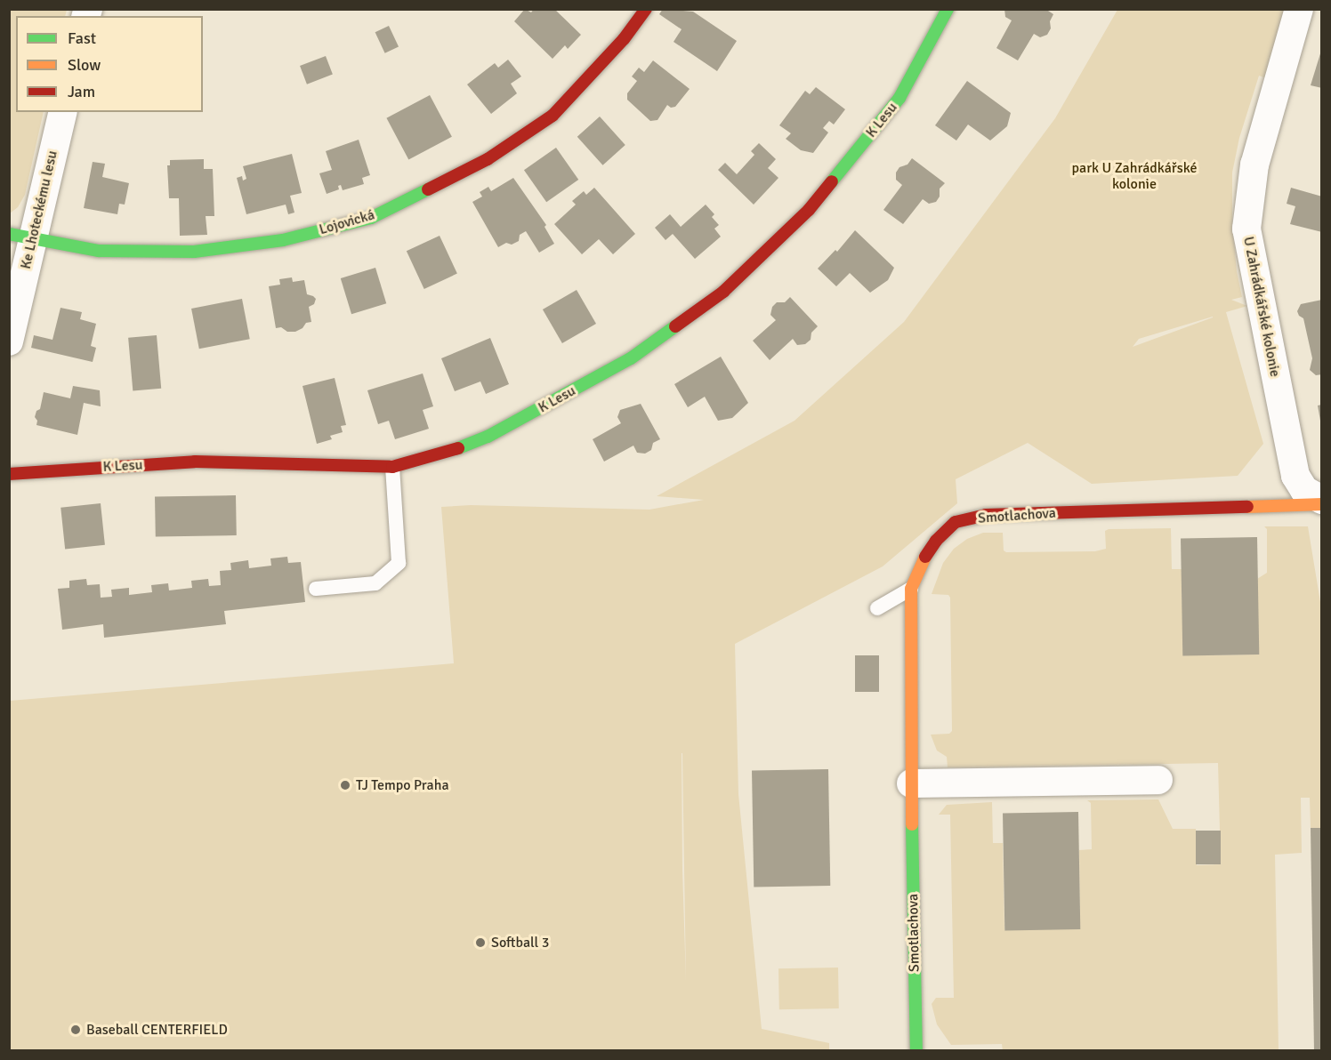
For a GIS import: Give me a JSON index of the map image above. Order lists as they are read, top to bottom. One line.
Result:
{"streets":{"street":["K Lesu","Ke Lhoteckému lesu","Lojovická","U Zahrádkářské kolonie","Smotlachova"]},"crossings":[["Ke Lhoteckému lesu","Lojovická"]],"parks":["park U Zahrádkářské kolonie"],"places":["TJ Tempo Praha","Softball 3","Baseball CENTERFIELD"],"legend":["Fast","Slow","Jam"]}
